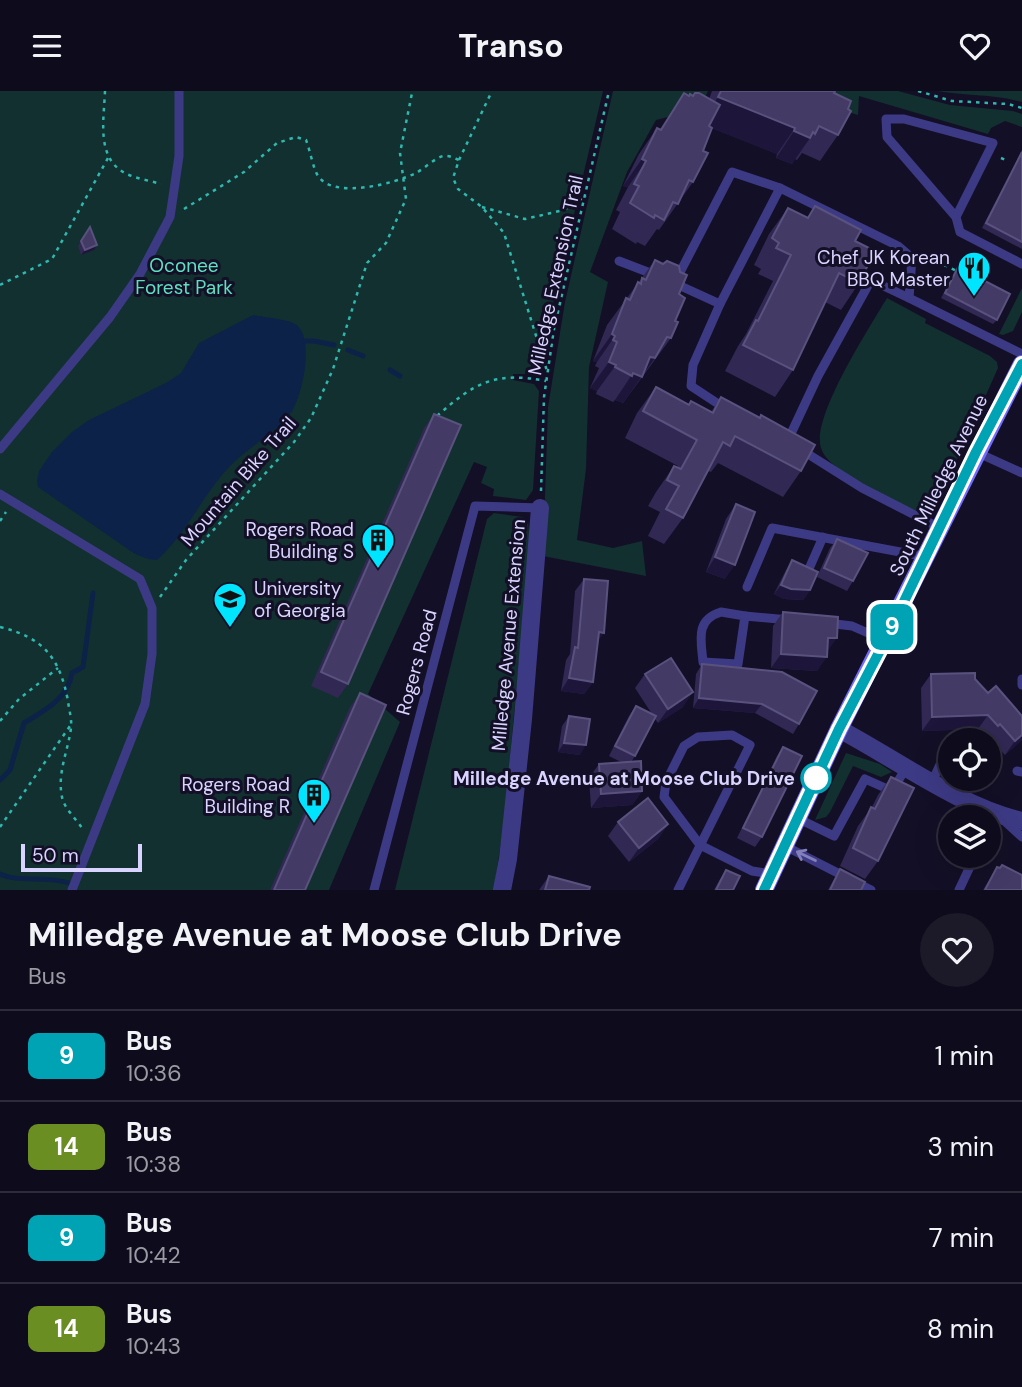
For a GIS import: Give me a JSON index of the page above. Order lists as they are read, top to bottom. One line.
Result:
{"streets":{"main road":["South Milledge Avenue"],"street":["Milledge Avenue Extension"],"lane":["Rogers Road"],"path":["Milledge Extension Trail","Mountain Bike Trail"]},"crossings":[["Milledge Extension Trail","Milledge Avenue Extension"],["Milledge Extension Trail","Rogers Road"],["Milledge Avenue Extension","Rogers Road"]],"parks":["Oconee Forest Park"],"places":{"restaurant":["Chef JK Korean BBQ Master"],"building":["Rogers Road Building S","Rogers Road Building R"],"school or university":["University of Georgia"],"other":["Milledge Avenue at Moose Club Drive"]},"lines":["bus line 9"],"scale_bar":"50 m","page":{"header":"Transo","on_map":"9","scale":"50 m","heading":["Milledge Avenue at Moose Club Drive","Bus"],"list":[{"mark":"9","name":"Bus","note":"10:36","value":"1 min"},{"mark":"14","name":"Bus","note":"10:38","value":"3 min"},{"mark":"9","name":"Bus","note":"10:42","value":"7 min"},{"mark":"14","name":"Bus","note":"10:43","value":"8 min"}]}}
